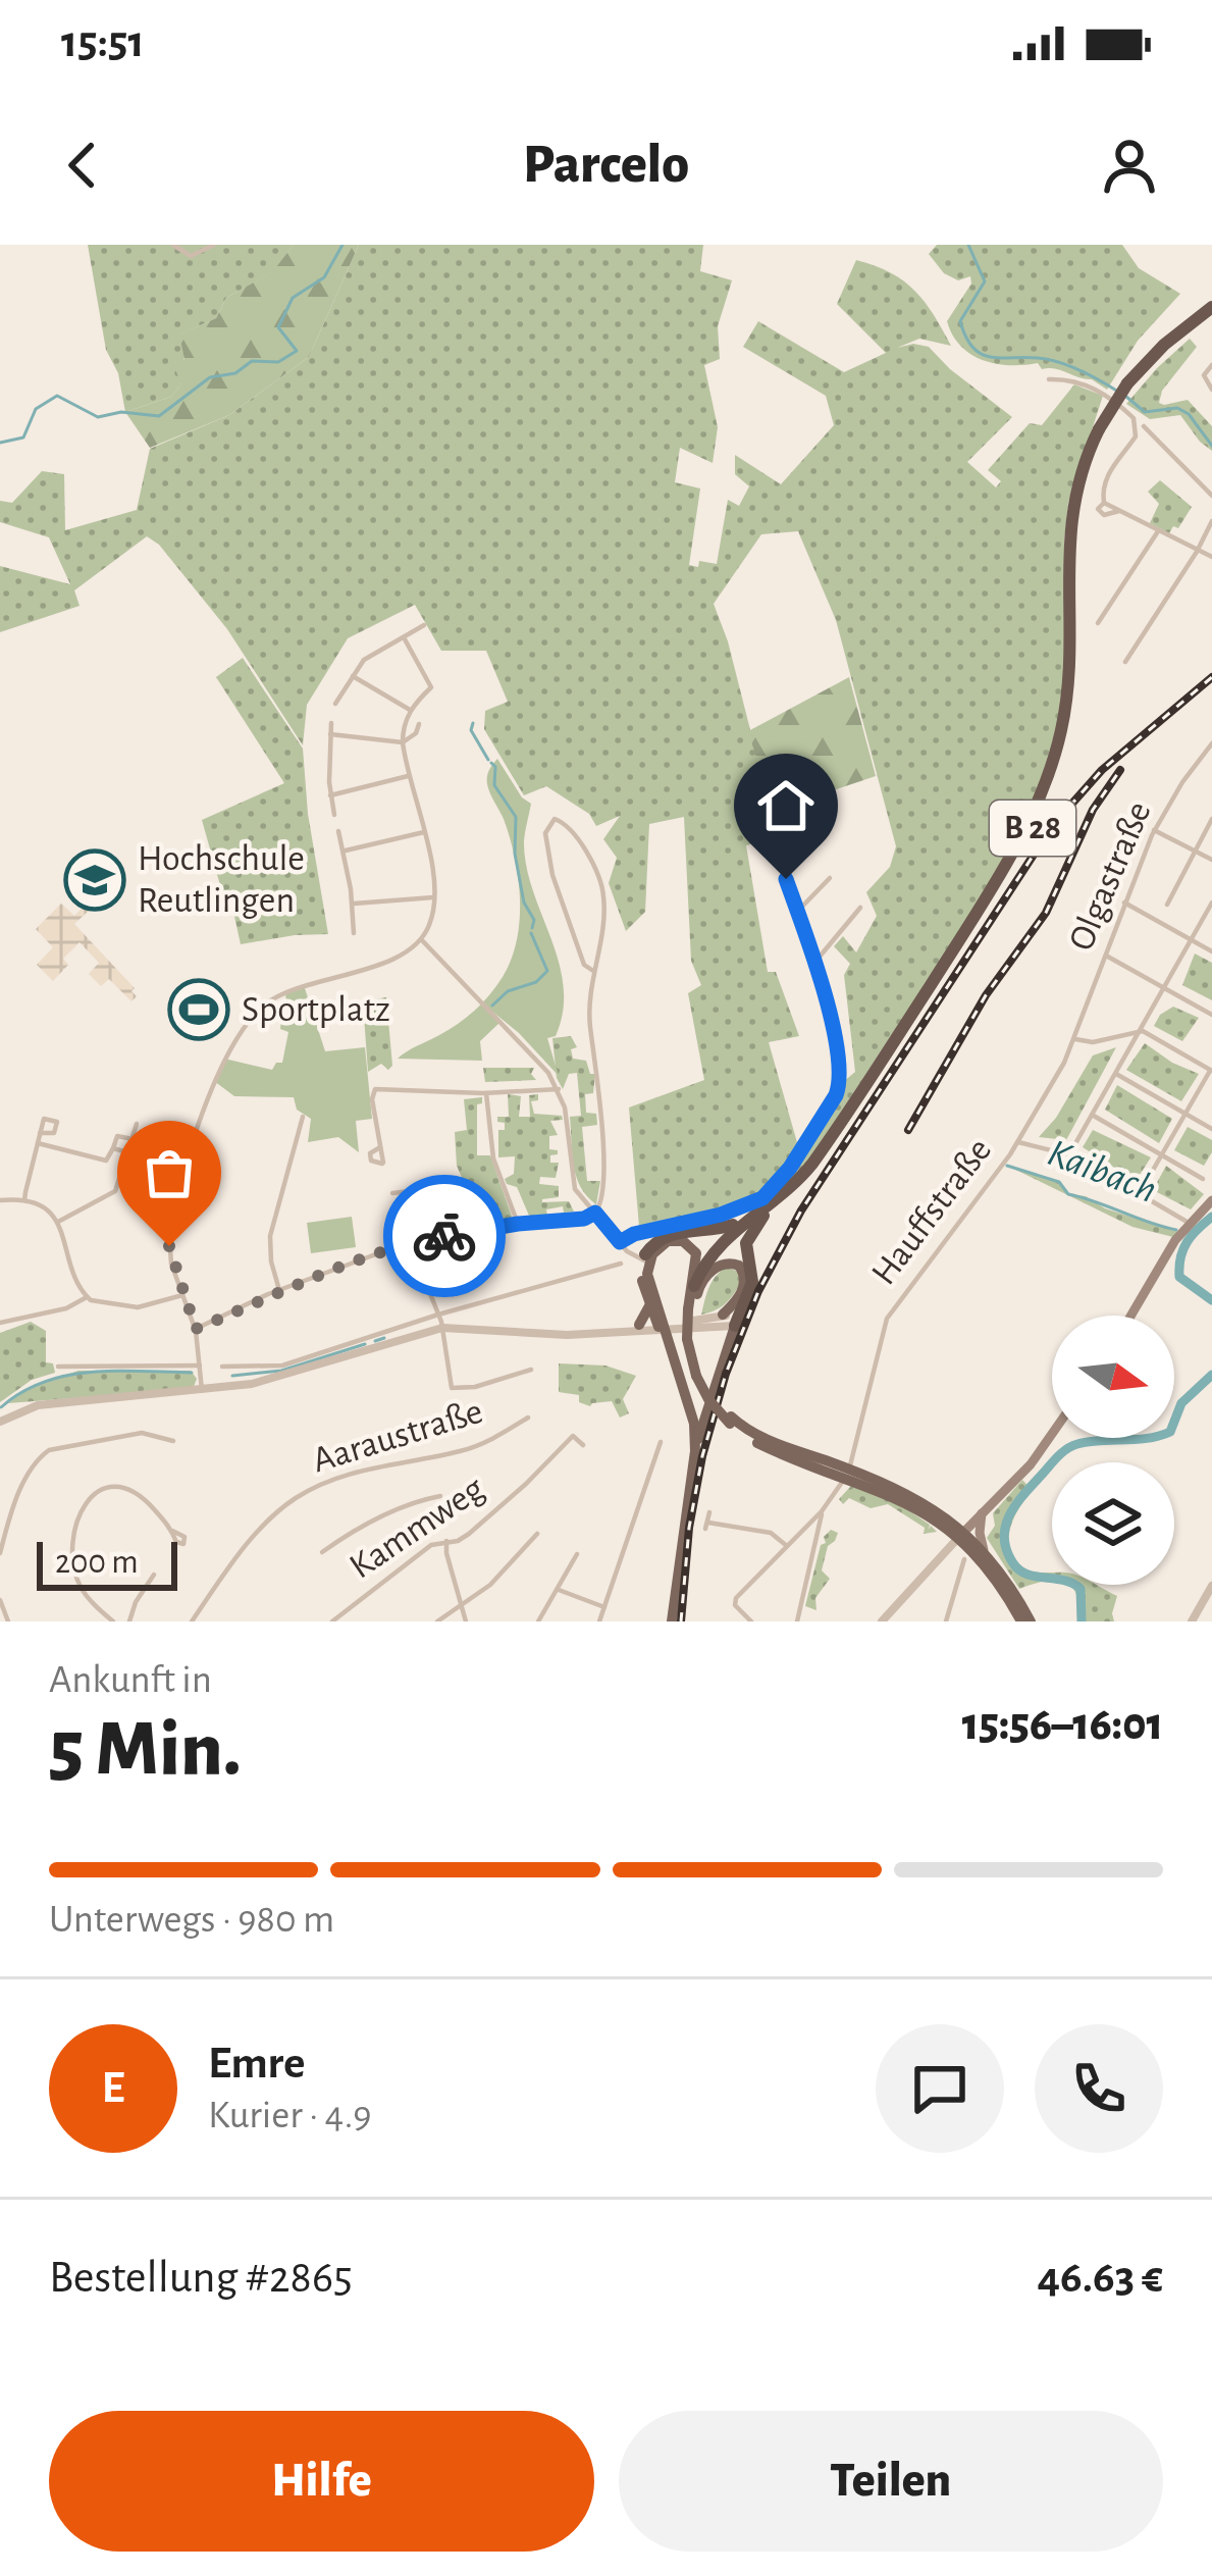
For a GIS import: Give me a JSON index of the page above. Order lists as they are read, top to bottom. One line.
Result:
{"streets":{"highway":["B 28"],"street":["Olgastraße","Hauffstraße","Aaraustraße","Kammweg"]},"crossings":[["B 28","Hauffstraße"],["Olgastraße","Hauffstraße"]],"water":["Kaibach"],"places":{"school or university":["Hochschule Reutlingen"],"sports":["Sportplatz"]},"scale_bar":"200 m","north":"right","page":{"status":"15:51","header":"Parcelo","scale":"200 m","heading":["5 Min.","Ankunft in","15:56–16:01"],"panel":["Emre","Kurier · 4.9","Bestellung #2865","46.63 €"],"bar":"Unterwegs · 980 m","round":"E","buttons":["Hilfe","Teilen"]}}
